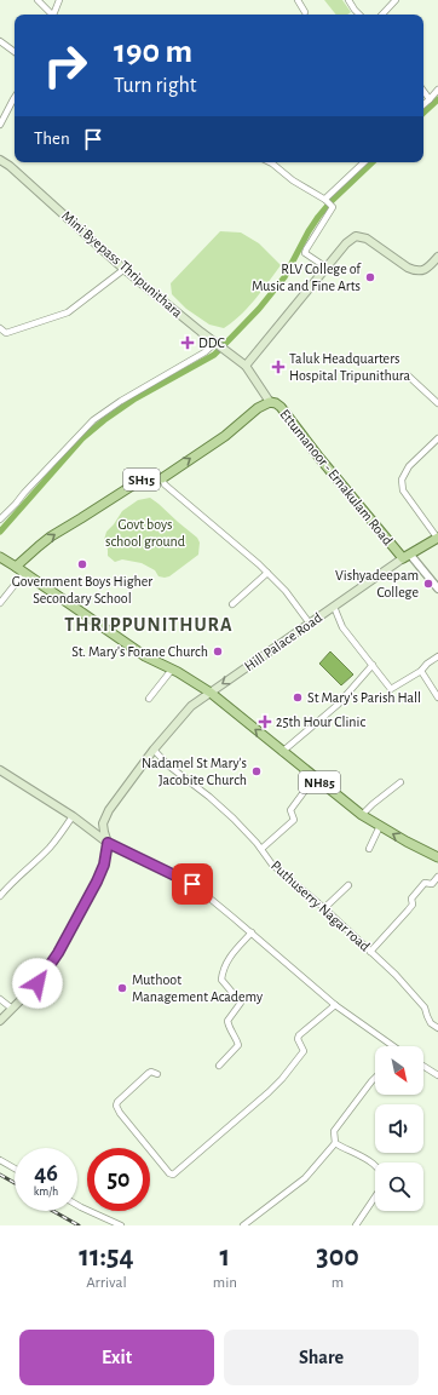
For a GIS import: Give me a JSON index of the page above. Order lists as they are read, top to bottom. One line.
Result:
{"streets":{"main road":["Mini Byepass Thripunithara","Ettumanoor - Ernakulam Road","SH15","Hill Palace Road","NH85"],"street":["Puthuserry Nagar road"]},"crossings":[["Mini Byepass Thripunithara","Ettumanoor - Ernakulam Road"],["Ettumanoor - Ernakulam Road","Hill Palace Road"],["Hill Palace Road","NH85"]],"one_way":["Ettumanoor - Ernakulam Road","Hill Palace Road","NH85"],"districts":["THRIPPUNITHURA"],"parks":["Govt boys school ground"],"places":{"other":["RLV College of Music and Fine Arts","Government Boys Higher Secondary School","Vishyadeepam College","St. Mary's Forane Church","St Mary's Parish Hall","Nadamel St Mary's Jacobite Church","Muthoot Management Academy"],"health":["DDC","Taluk Headquarters Hospital Tripunithura","25th Hour Clinic"]},"north":"bottom right","page":{"turn":["190 m","Turn right"],"then":"Then","speed":"46 km/h","limit":"50","eta":["11:54","Arrival","1","min","300","m"],"buttons":["Exit","Share"]}}
